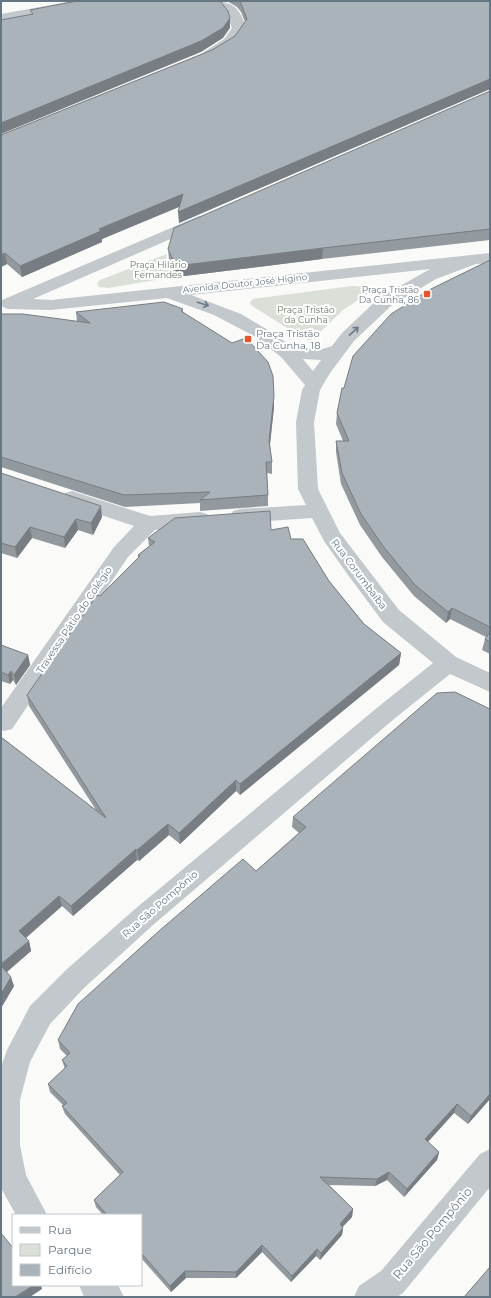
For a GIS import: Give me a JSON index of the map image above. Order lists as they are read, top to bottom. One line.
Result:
{"streets":{"street":["Avenida Doutor José Higino","Rua Corumbaíba","Travessa Pátio do Colégio","Rua São Pompônio"]},"crossings":[["Avenida Doutor José Higino","Rua Corumbaíba"],["Rua Corumbaíba","Rua São Pompônio"]],"parks":["Praça Hilário Fernandes","Praça Tristão da Cunha"],"places":{"transit":["Praça Tristão Da Cunha, 86","Praça Tristão Da Cunha, 18"]},"legend":["Rua","Parque","Edifício"]}
